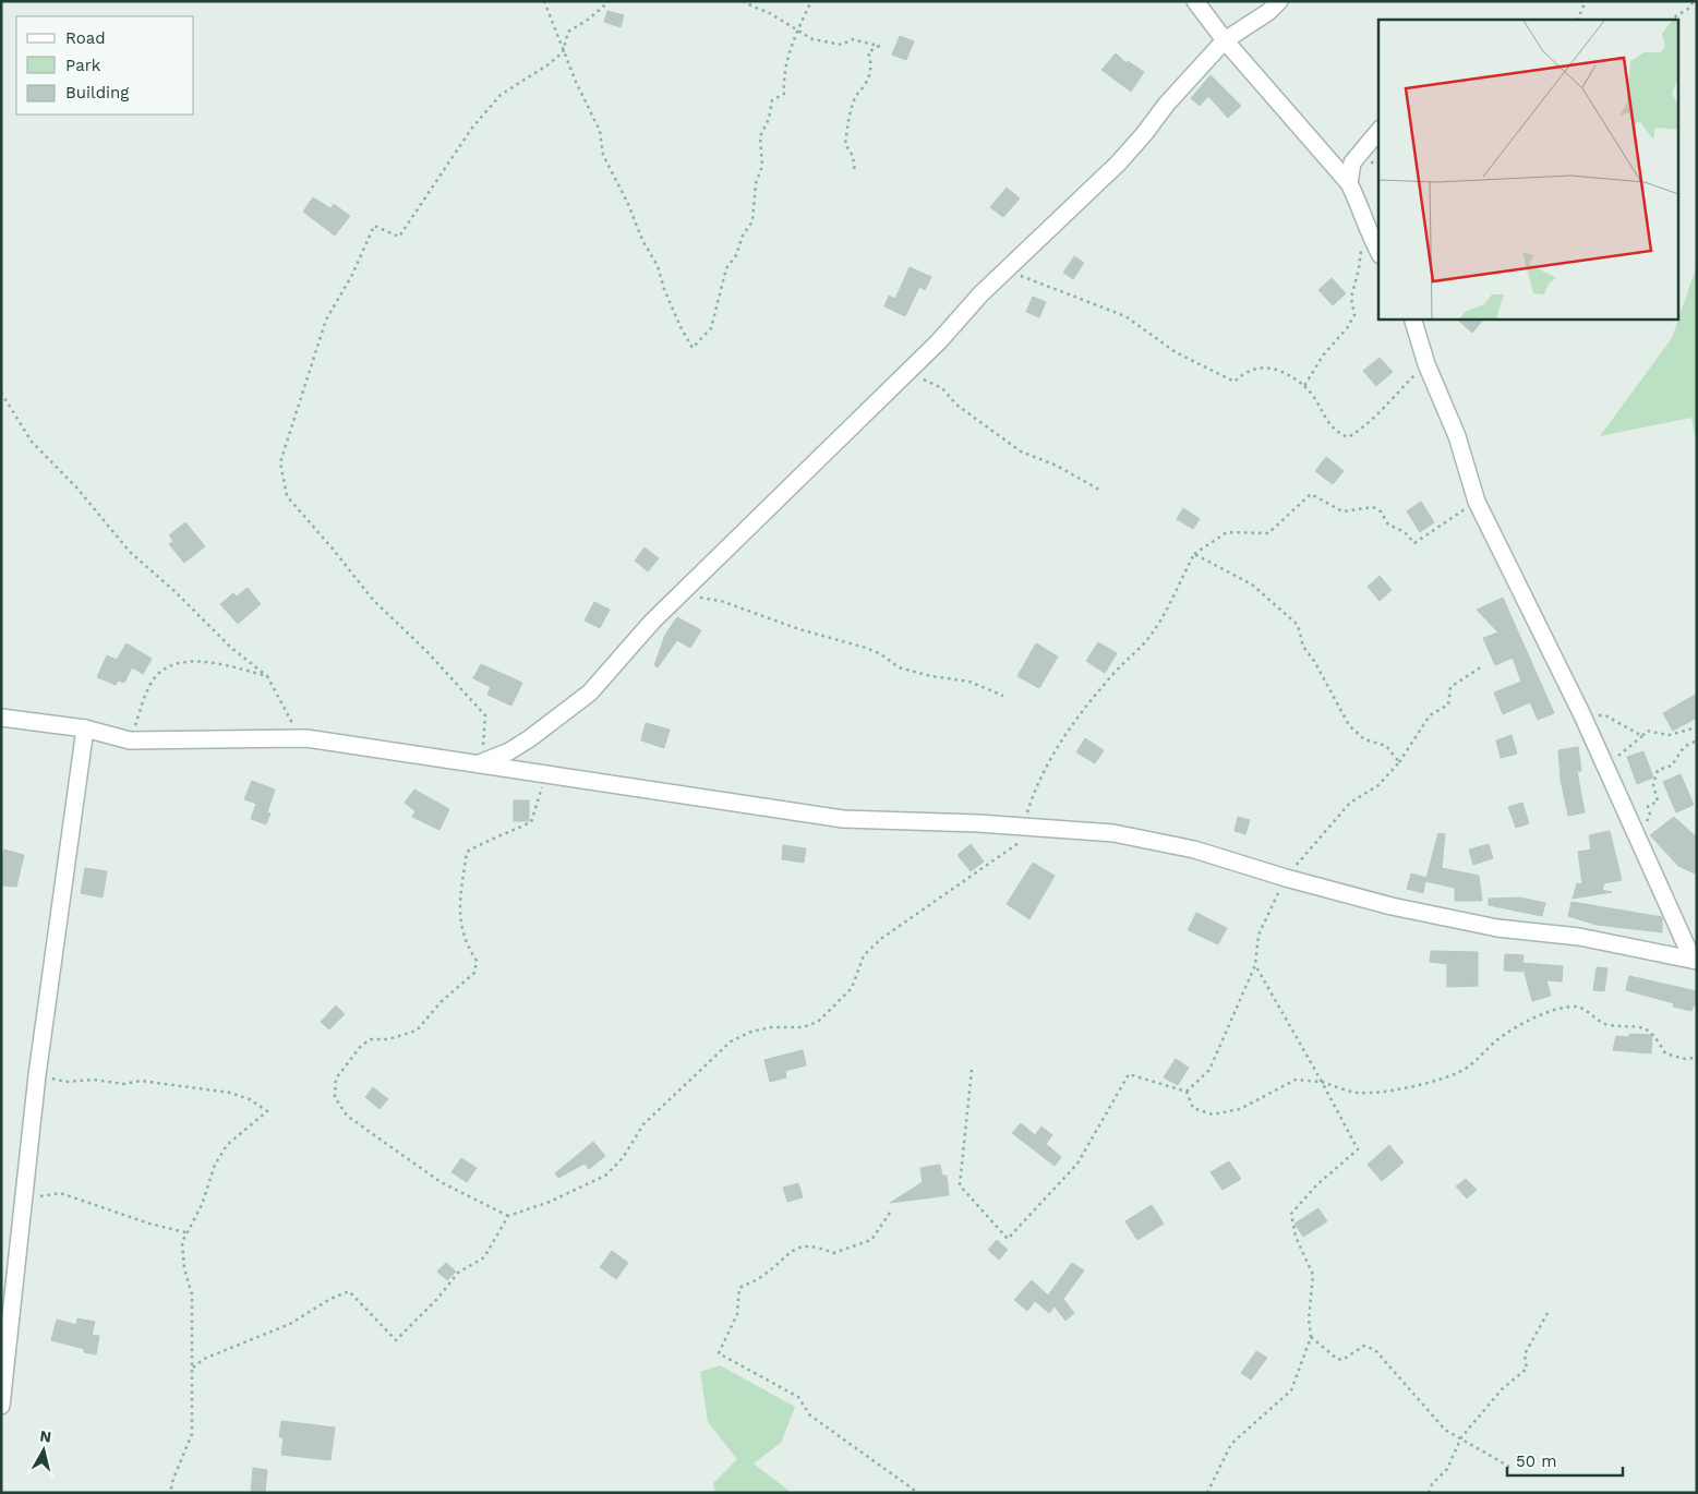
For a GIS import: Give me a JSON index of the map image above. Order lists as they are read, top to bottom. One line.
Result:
{"legend":["Road","Park","Building"],"scale_bar":"50 m","north":"top"}
